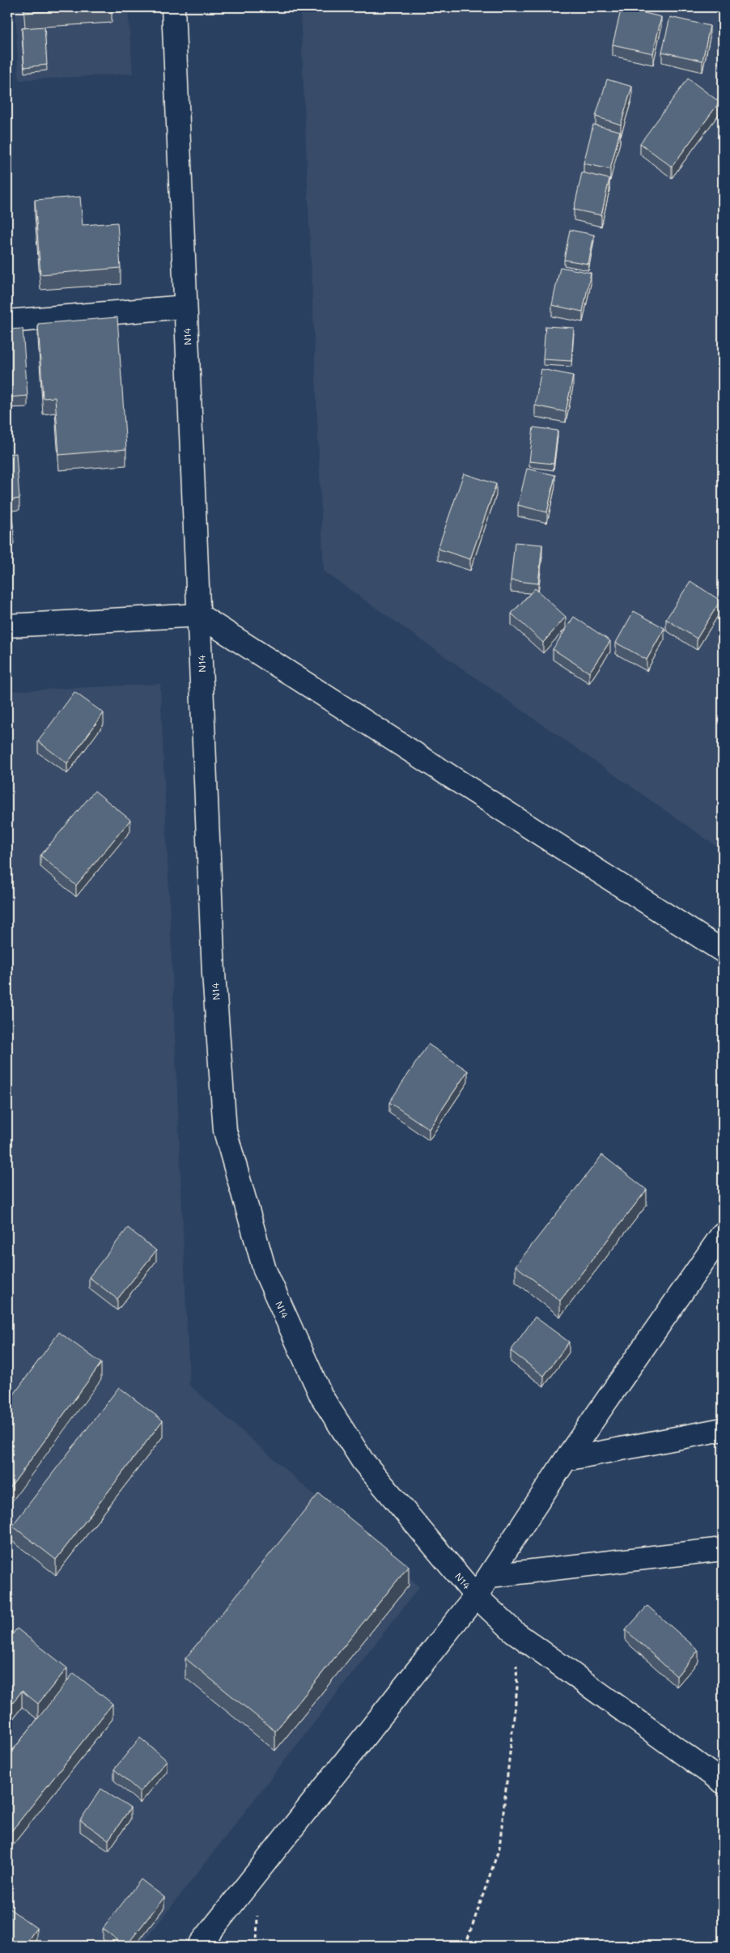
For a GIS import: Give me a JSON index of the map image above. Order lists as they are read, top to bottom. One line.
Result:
{"streets":{"street":["N14"]}}
